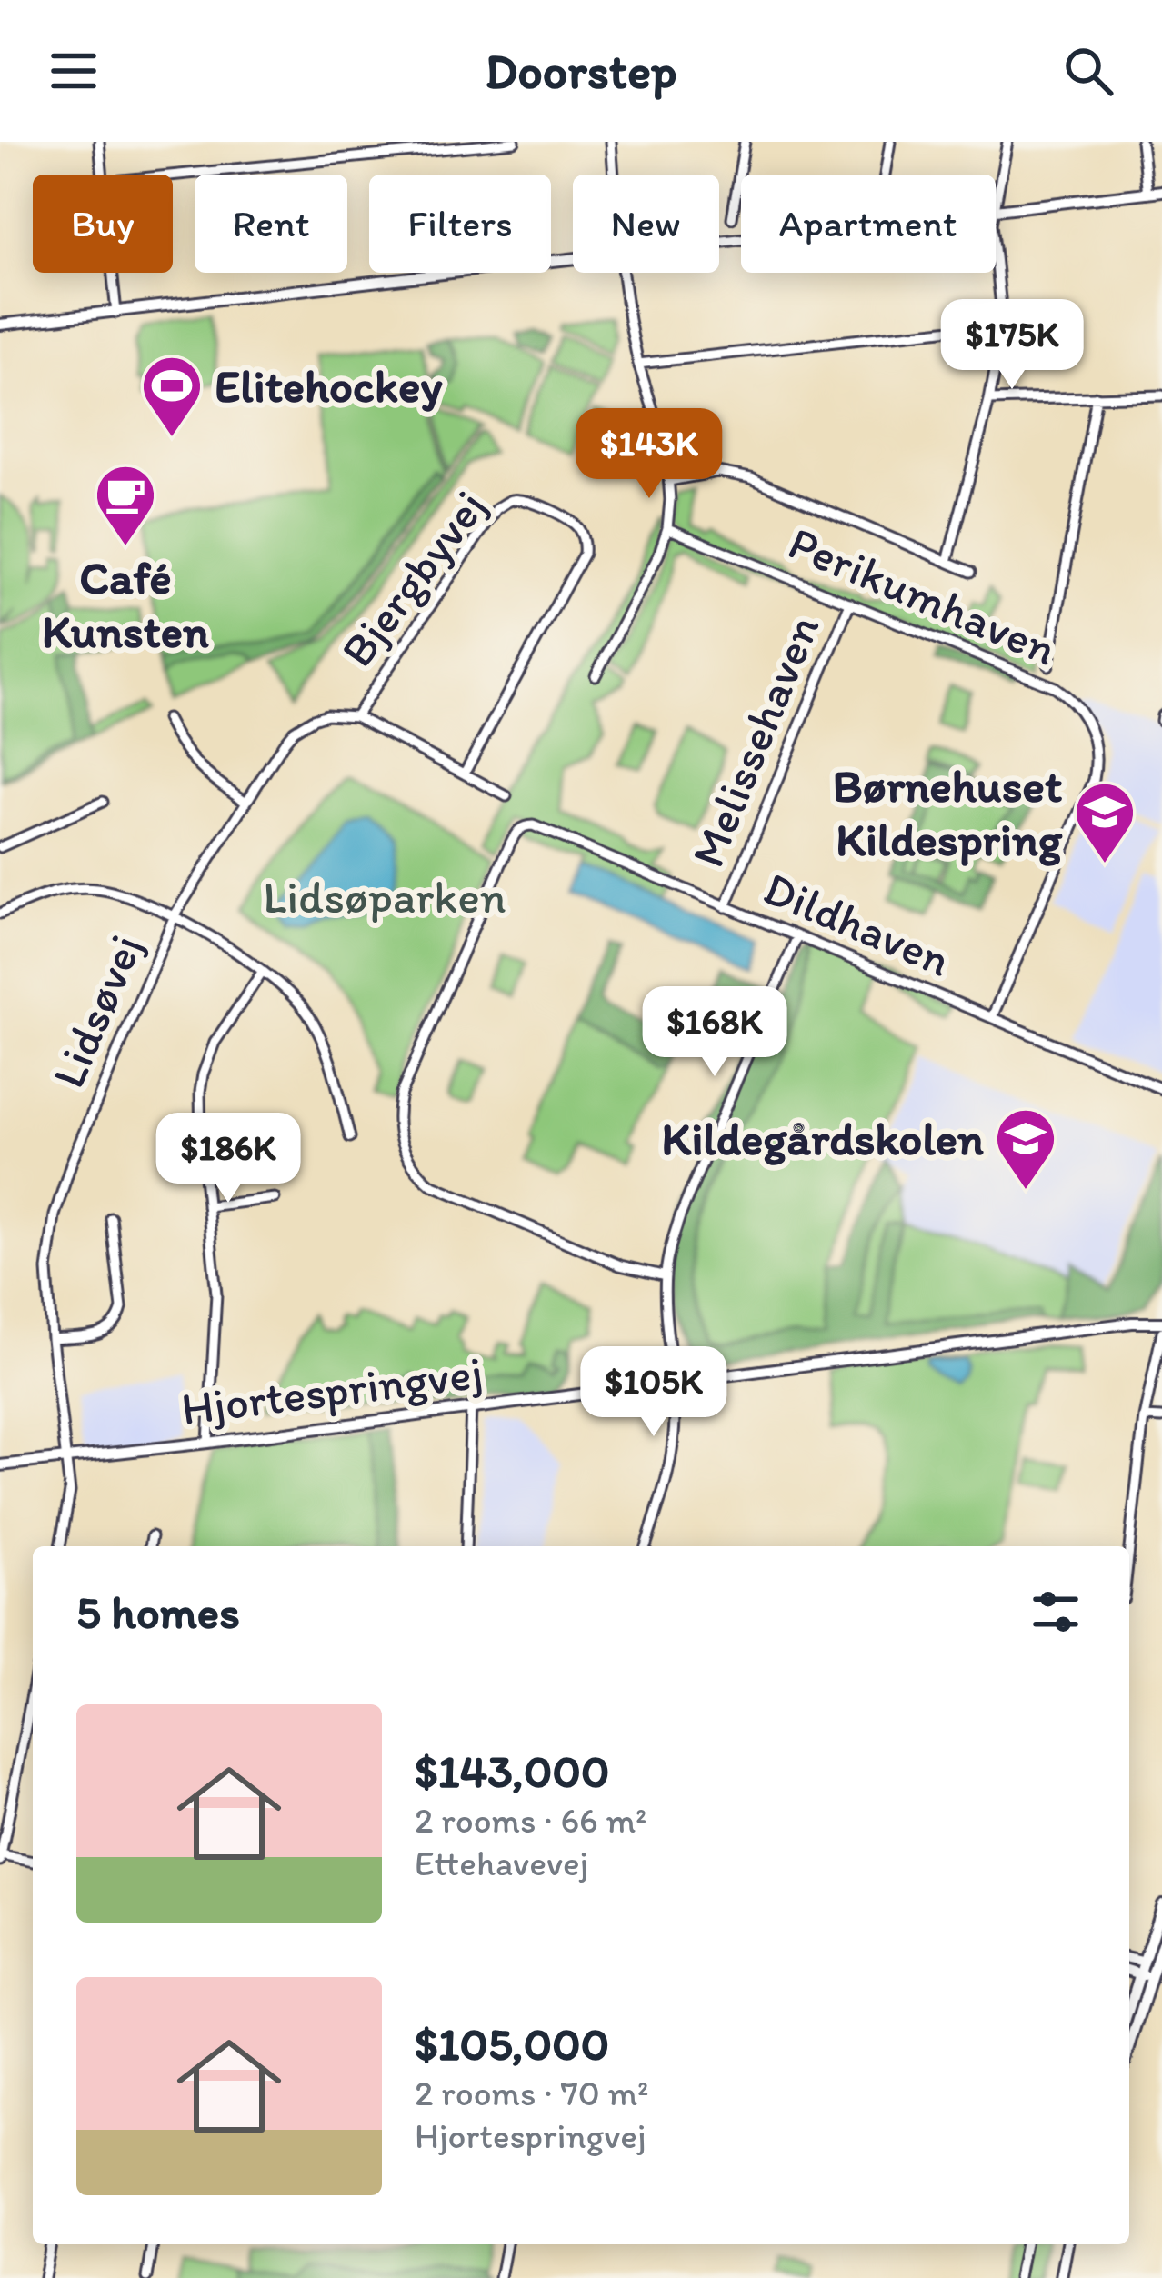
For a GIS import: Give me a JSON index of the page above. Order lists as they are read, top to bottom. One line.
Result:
{"streets":{"street":["Bjergbyvej","Perikumhaven","Melissehaven","Dildhaven","Lidsøvej","Hjortespringvej"]},"crossings":[["Bjergbyvej","Lidsøvej"],["Perikumhaven","Melissehaven"],["Perikumhaven","Dildhaven"],["Melissehaven","Dildhaven"],["Lidsøvej","Hjortespringvej"]],"parks":["Lidsøparken"],"places":{"sports":["Elitehockey"],"cafe":["Café Kunsten"],"school or university":["Børnehuset Kildespring","Kildegårdskolen"]},"page":{"header":"Doorstep","chip":["Buy","Rent","Filters","New","Apartment"],"price":["$175K","$143K","$168K","$186K","$105K"],"heading":"5 homes","list":[{"name":"$143,000","note":"2 rooms · 66 m² · Ettehavevej"},{"name":"$105,000","note":"2 rooms · 70 m² · Hjortespringvej"}]}}
